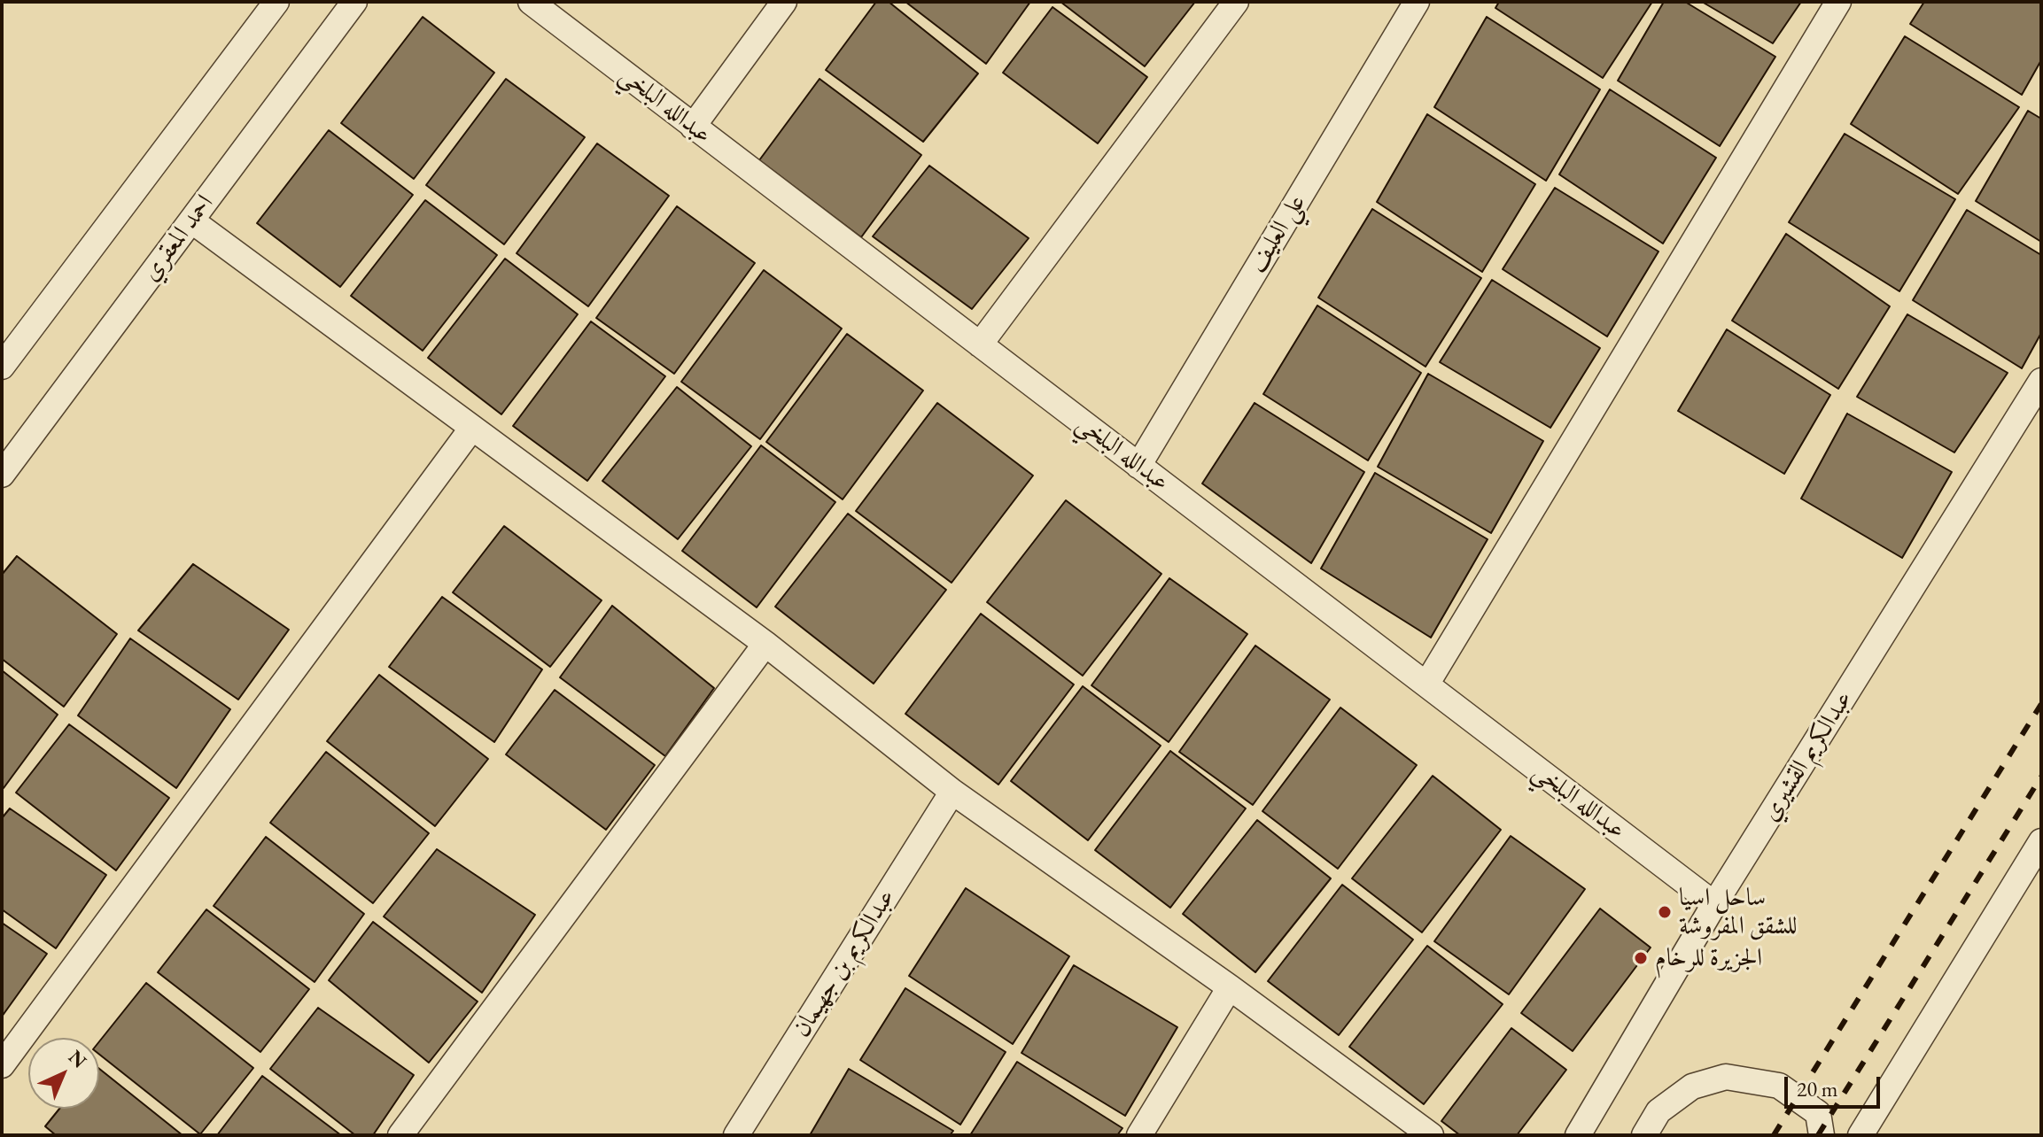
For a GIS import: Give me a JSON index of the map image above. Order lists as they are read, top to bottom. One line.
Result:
{"streets":{"street":["عبدالله البلخي","علي العليف","احمد المعقري","عبدالكريم القشيري","عبدالكريم بن جهيمان"]},"crossings":[["عبدالله البلخي","علي العليف"],["عبدالله البلخي","عبدالكريم القشيري"]],"places":["ساحل اسيا للشقق المفروشة","الجزيرة للرخام"],"scale_bar":"20 m","north":"top right"}
